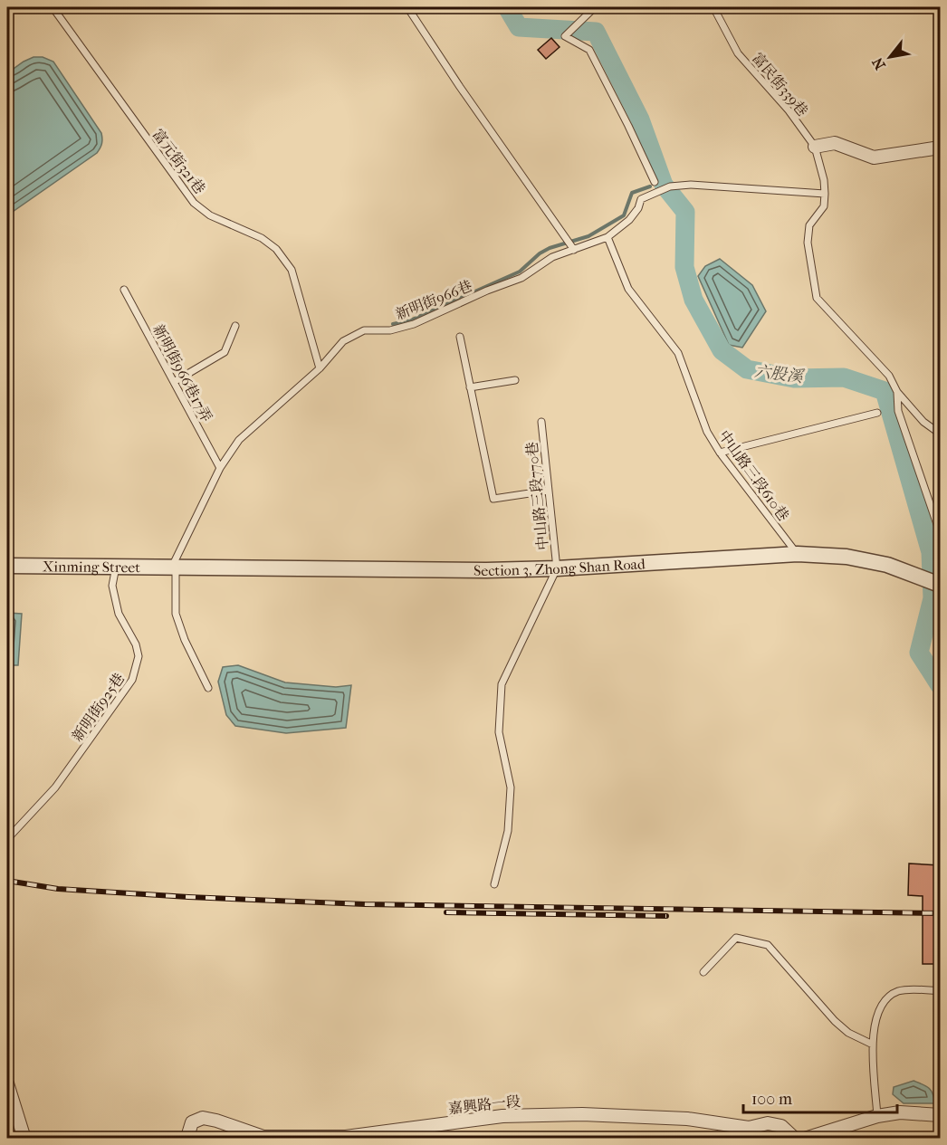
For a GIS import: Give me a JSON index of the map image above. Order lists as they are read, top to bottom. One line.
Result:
{"streets":{"street":["Xinming Street","Section 3, Zhong Shan Road","嘉興路一段"],"lane":["富民街339巷","富元街321巷","新明街966巷","新明街966巷17弄","中山路三段610巷","中山路三段770巷","新明街925巷"]},"crossings":[["富民街339巷","新明街966巷"],["富元街321巷","新明街966巷"],["新明街966巷","新明街966巷17弄"],["新明街966巷","中山路三段610巷"],["新明街966巷","Xinming Street"],["新明街966巷","Section 3, Zhong Shan Road"],["中山路三段610巷","Section 3, Zhong Shan Road"],["中山路三段770巷","Section 3, Zhong Shan Road"],["Xinming Street","Section 3, Zhong Shan Road"],["Xinming Street","新明街925巷"]],"water":["六股溪"],"scale_bar":"100 m","north":"bottom left"}
